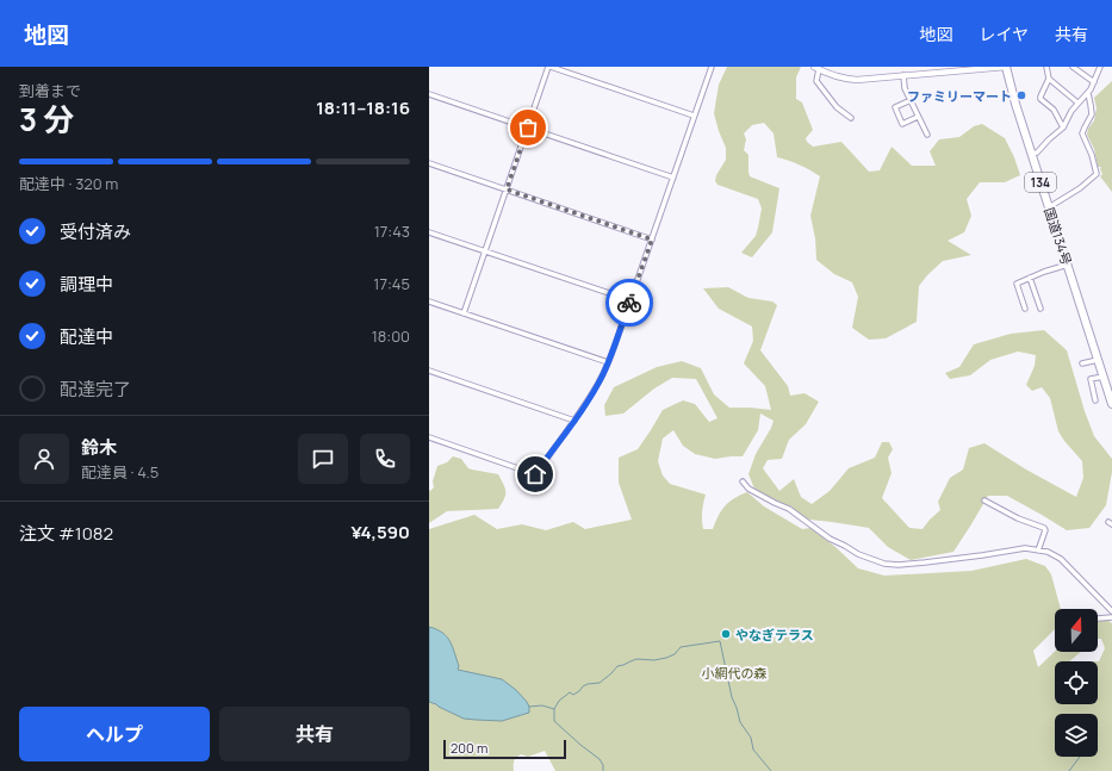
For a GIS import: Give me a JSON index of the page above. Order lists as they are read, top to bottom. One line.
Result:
{"streets":{"highway":["134","国道134号"]},"parks":["小網代の森"],"places":["ファミリーマート","やなぎテラス"],"scale_bar":"200 m","north":"top","page":{"header":"地図","nav":["地図","レイヤ","共有"],"heading":["3 分","到着まで","18:11–18:16"],"panel":["鈴木","配達員 · 4.5","注文 #1082","¥4,590"],"bar":"配達中 · 320 m","list":[["受付済み","17:43"],["調理中","17:45"],["配達中","18:00"],"配達完了"],"buttons":["ヘルプ","共有"],"scale":"200 m"}}
